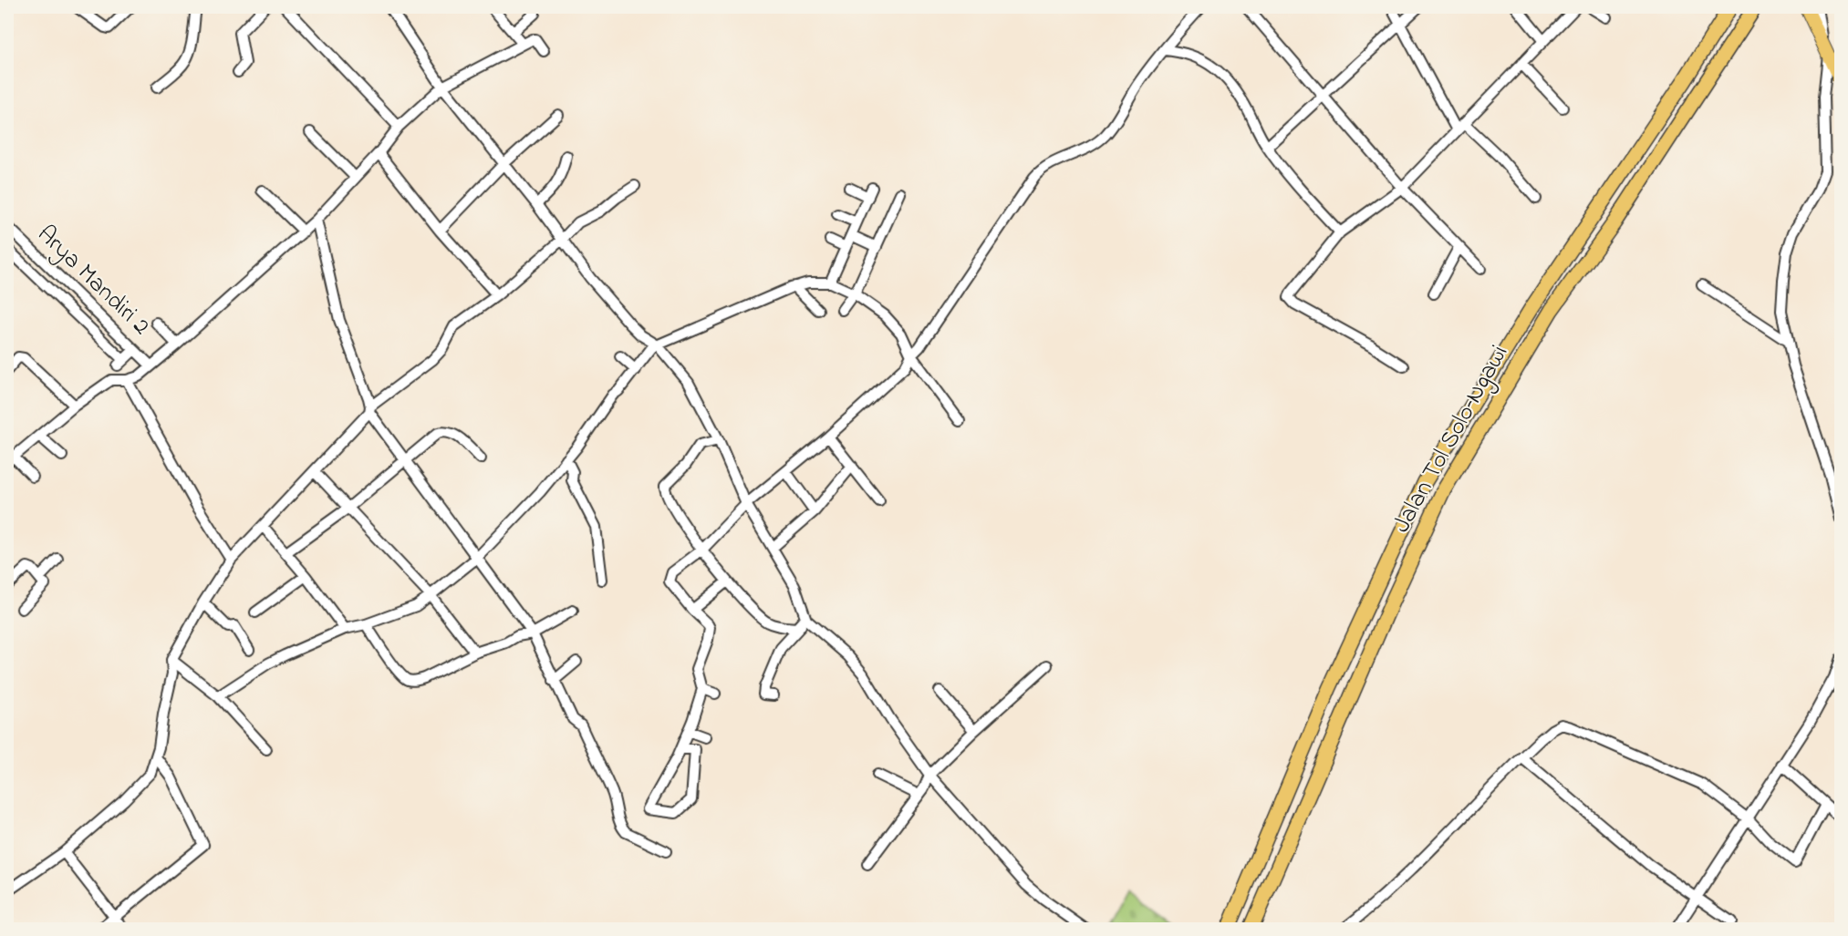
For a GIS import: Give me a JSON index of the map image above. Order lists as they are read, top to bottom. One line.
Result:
{"streets":{"highway":["Jalan Tol Solo–Ngawi"],"street":["Arya Mandiri 2"]}}
